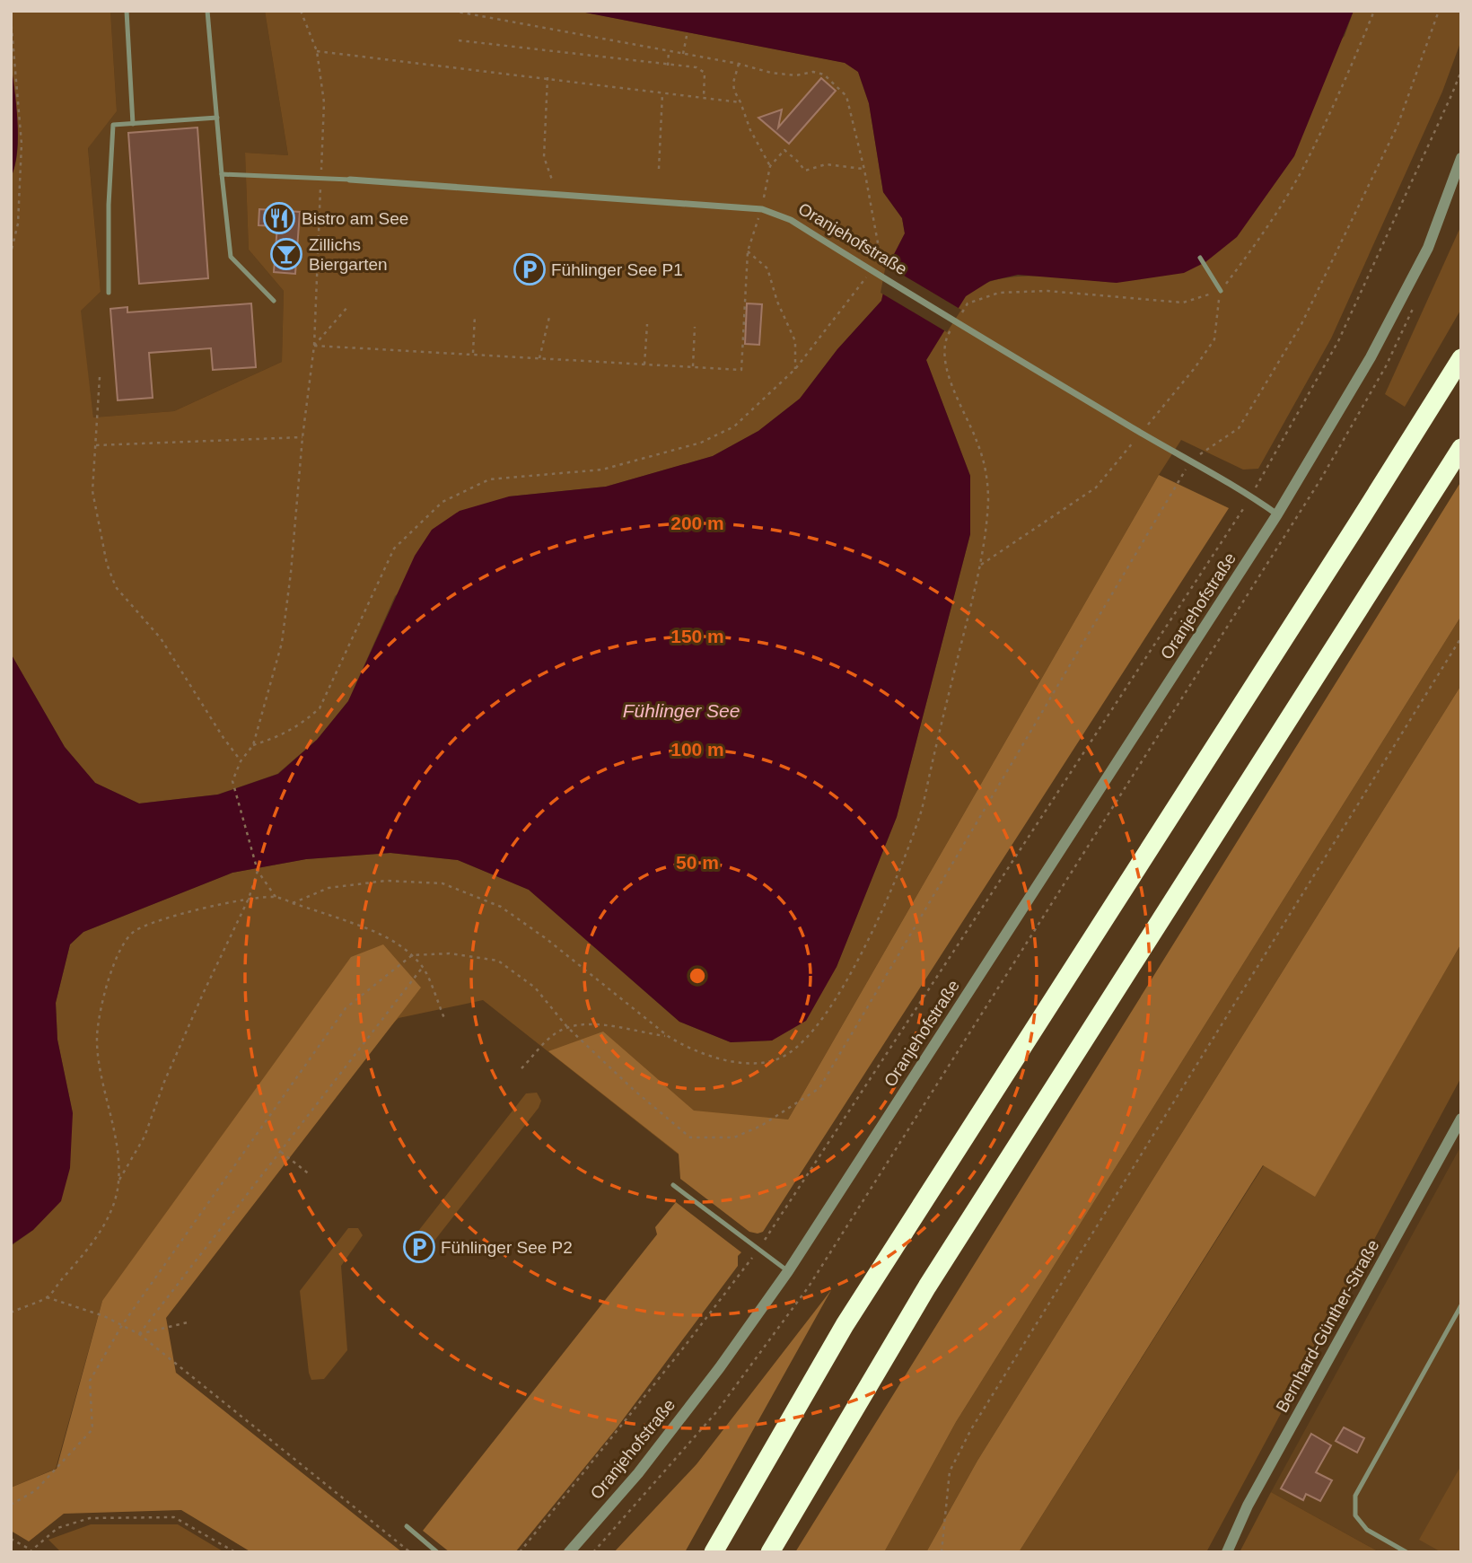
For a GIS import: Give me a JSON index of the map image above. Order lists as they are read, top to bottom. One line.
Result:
{"streets":{"street":["Oranjehofstraße","Bernhard-Günther-Straße"]},"water":["Fühlinger See"],"places":{"restaurant":["Bistro am See"],"bar":["Zillichs Biergarten"],"parking":["Fühlinger See P1","Fühlinger See P2"]},"rings":["200 m","150 m","100 m","50 m"]}
